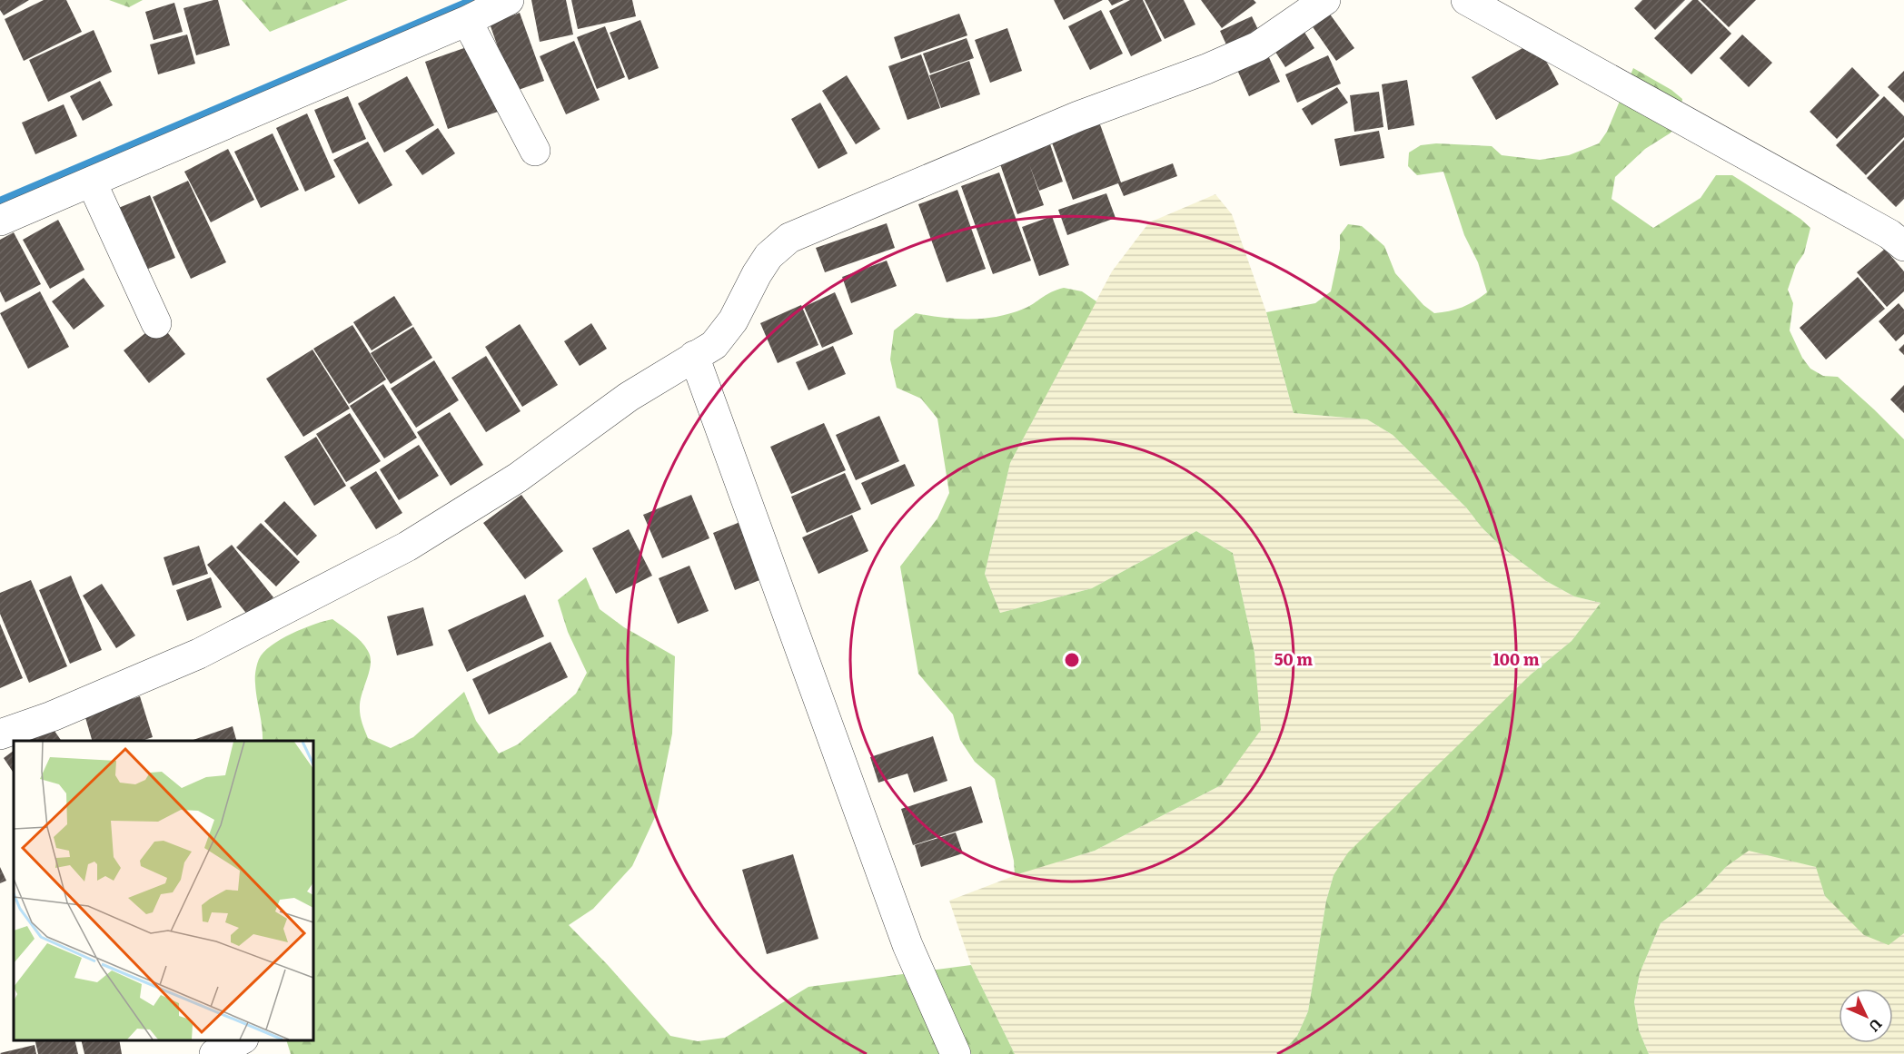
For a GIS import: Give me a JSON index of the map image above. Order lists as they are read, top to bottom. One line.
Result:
{"north":"bottom right","rings":["50 m","100 m"]}
